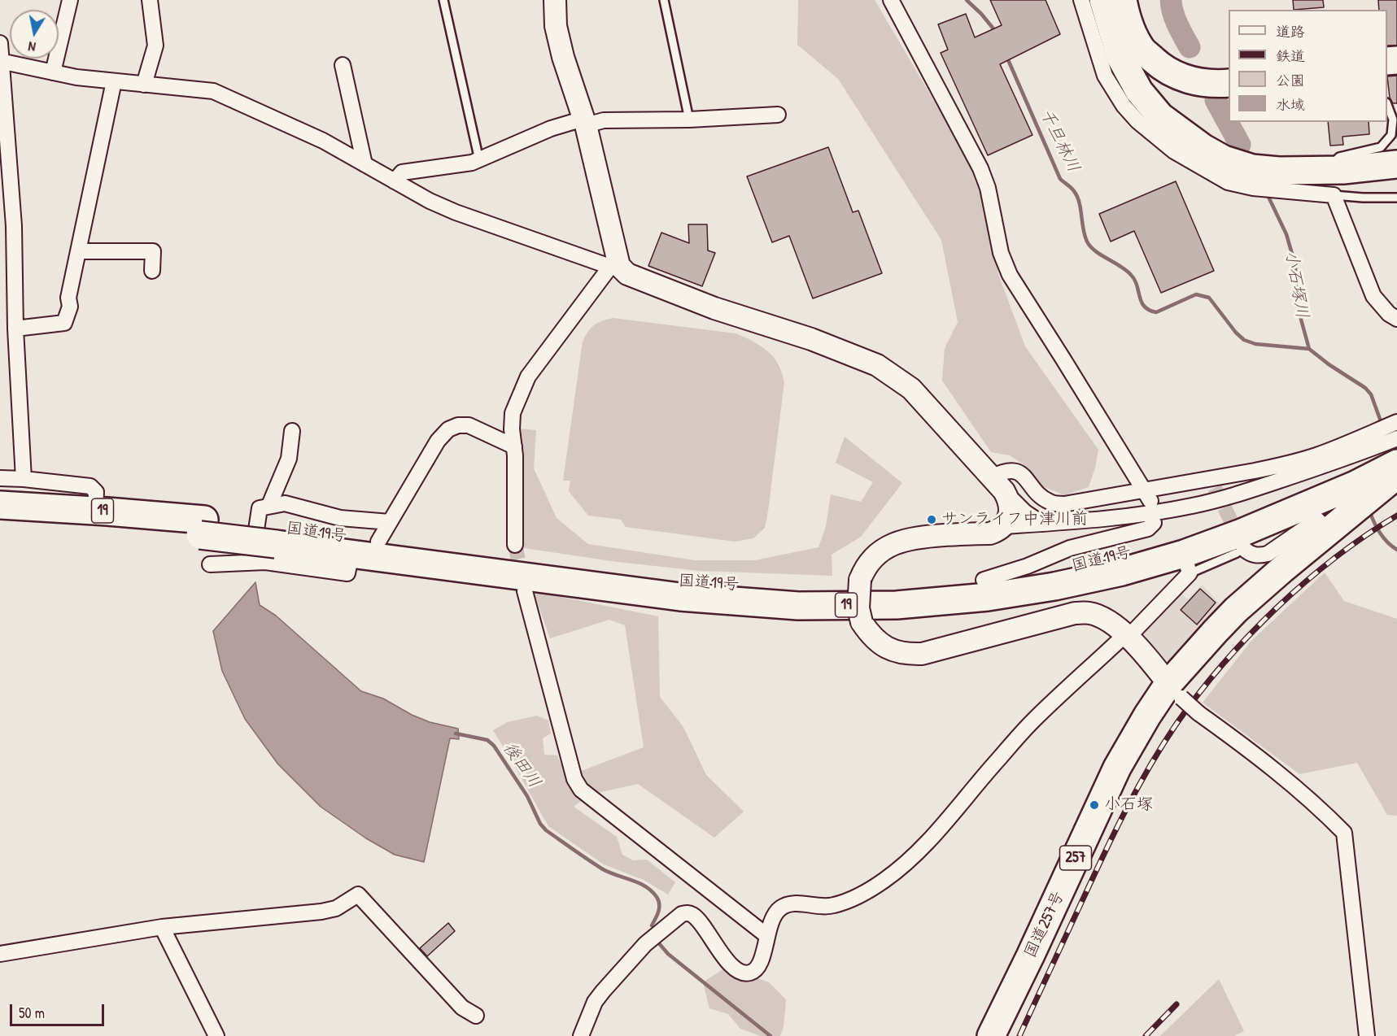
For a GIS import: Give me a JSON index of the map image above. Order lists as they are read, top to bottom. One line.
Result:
{"streets":{"highway":["19","国道19号","257","国道257号"]},"crossings":[["国道19号","257"],["257","国道257号"]],"water":["千旦林川","小石塚川","後田川"],"places":["サンライフ中津川前","小石塚"],"legend":["道路","鉄道","公園","水域"],"scale_bar":"50 m","north":"bottom"}
